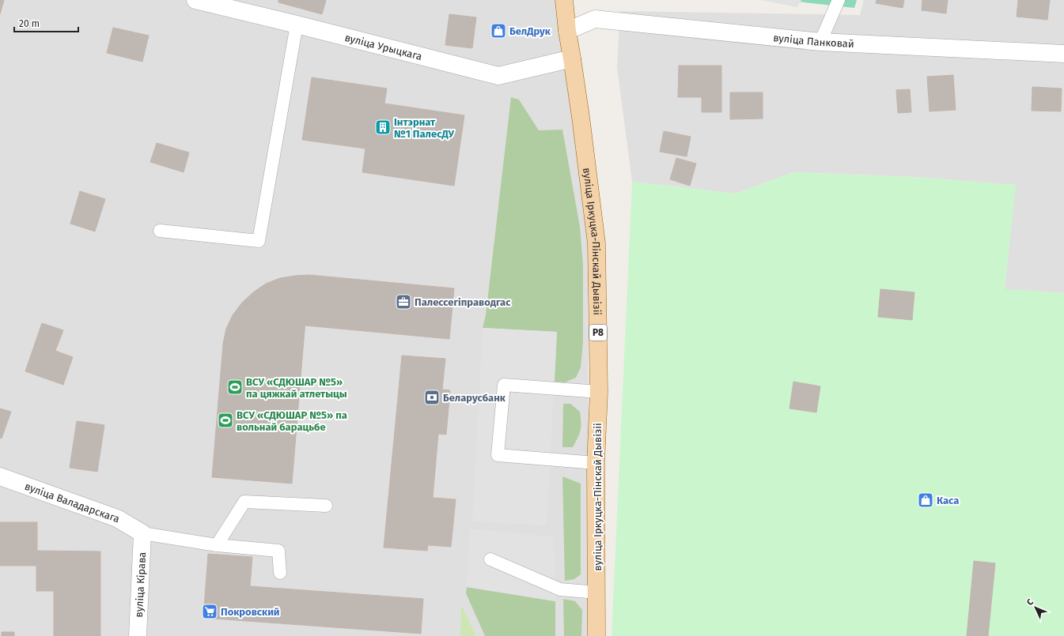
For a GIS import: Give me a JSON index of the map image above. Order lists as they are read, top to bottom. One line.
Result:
{"streets":{"main road":["вуліца Іркуцка-Пінскай Дывізіі","Р8"],"street":["вуліца Панковай","вуліца Урыцкага","вуліца Валадарскага","вуліца Кірава"]},"crossings":[["вуліца Панковай","вуліца Іркуцка-Пінскай Дывізіі"],["вуліца Урыцкага","вуліца Іркуцка-Пінскай Дывізіі"],["вуліца Валадарскага","вуліца Кірава"]],"places":{"shop":["БелДрук","Каса"],"building":["Інтэрнат №1 ПалесДУ"],"office":["Палессегіправодгас"],"sports":["ВСУ «СДЮШАР №5» па цяжкай атлетыцы","ВСУ «СДЮШАР №5» па вольнай барацьбе"],"bank":["Беларусбанк"],"supermarket":["Покровский"]},"scale_bar":"20 m","north":"top left"}
